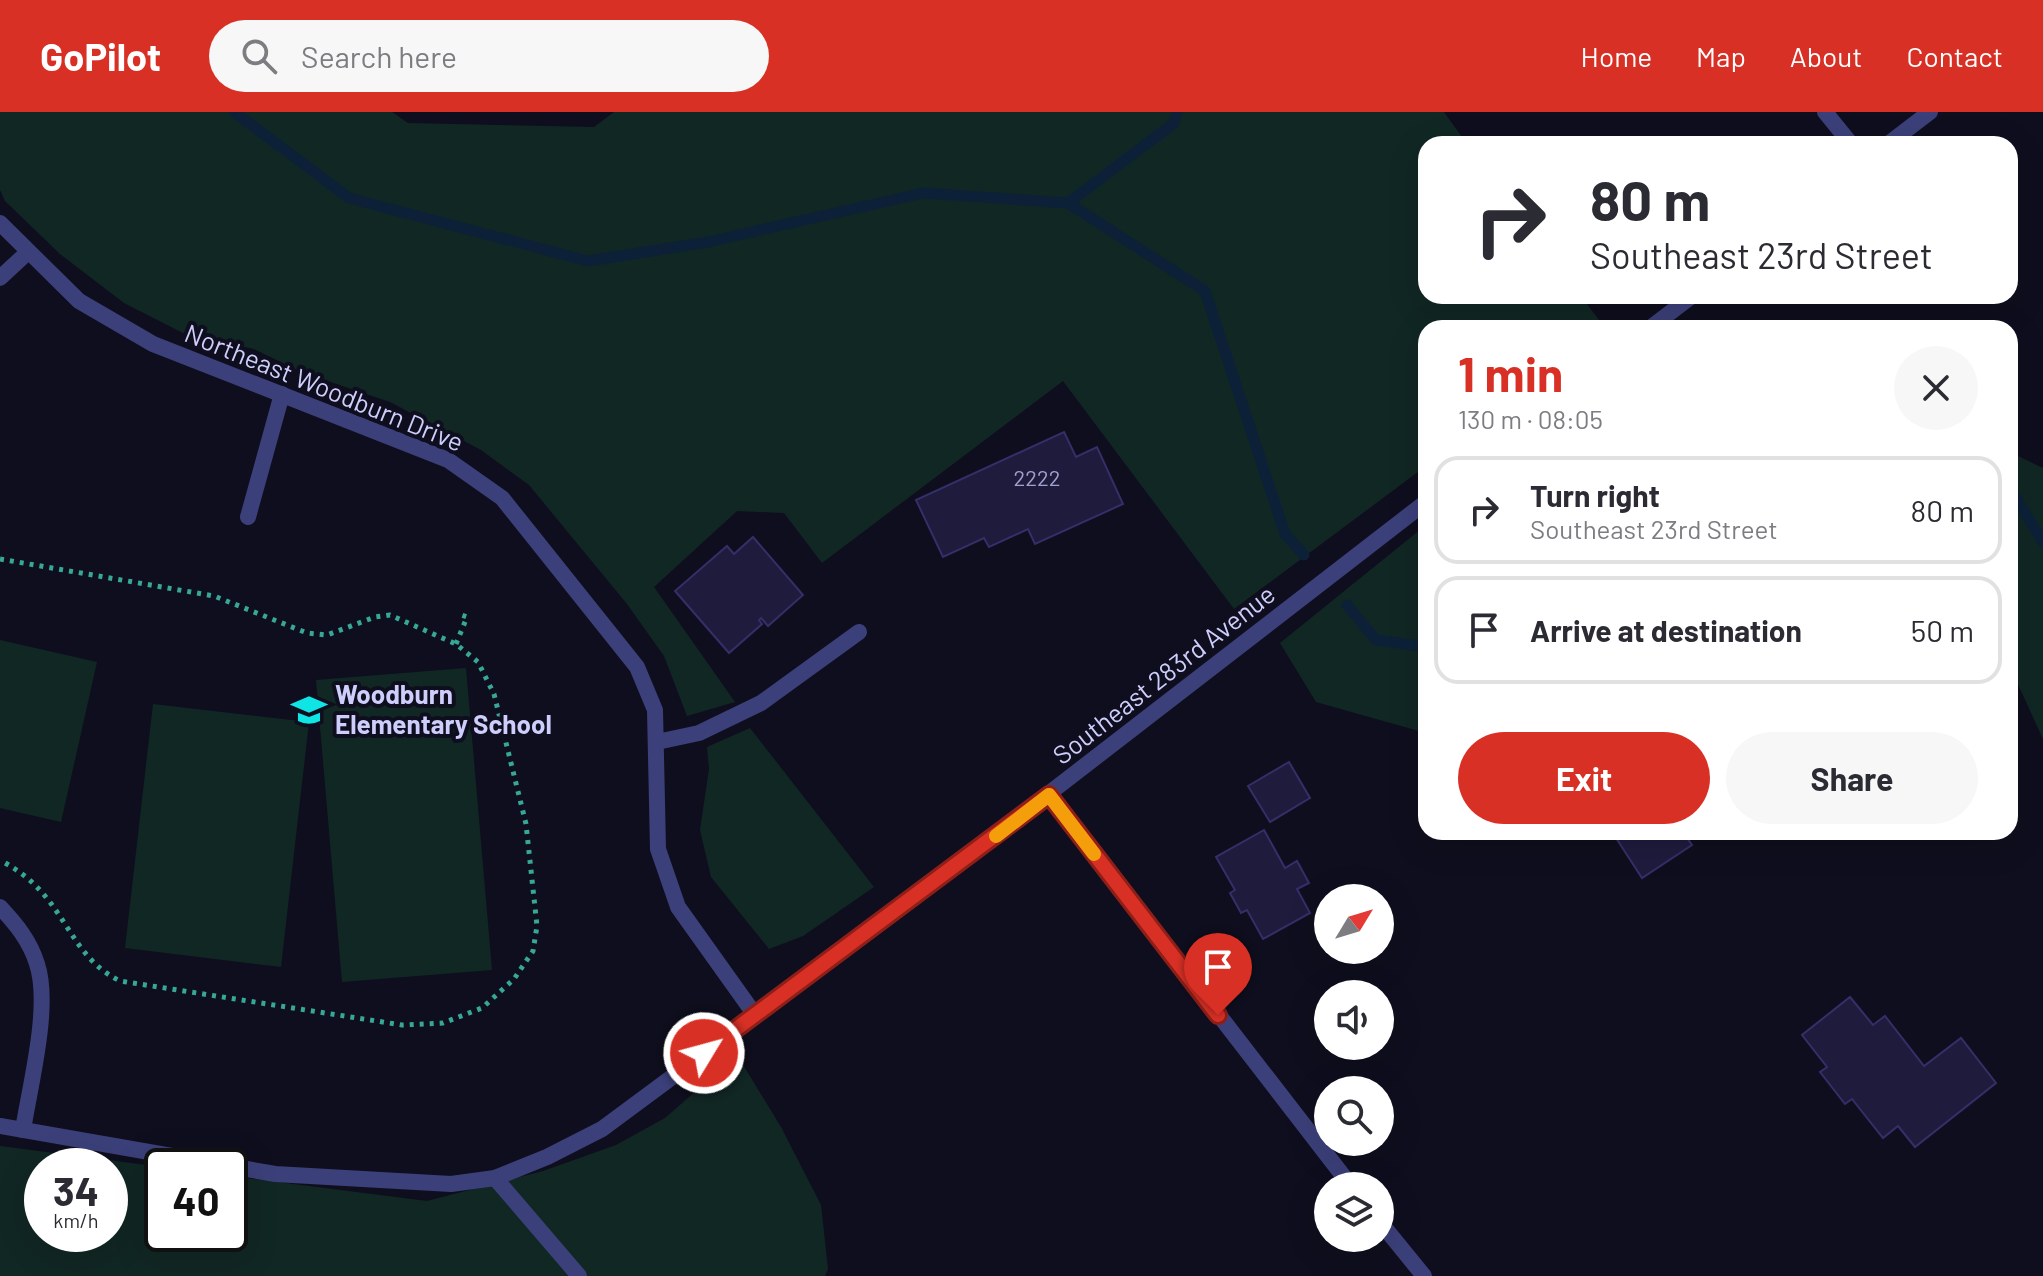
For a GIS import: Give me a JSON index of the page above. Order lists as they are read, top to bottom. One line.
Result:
{"streets":{"street":["Northeast Woodburn Drive","Southeast 283rd Avenue"]},"crossings":[["Northeast Woodburn Drive","Southeast 283rd Avenue"]],"places":{"school or university":["Woodburn Elementary School"]},"house_numbers":["2222"],"north":"top right","page":{"header":"GoPilot","search":"Search here","nav":["Home","Map","About","Contact"],"turn":["80 m","Southeast 23rd Street"],"heading":["1 min","130 m · 08:05"],"list":[{"name":"Turn right","note":"Southeast 23rd Street","value":"80 m"},{"name":"Arrive at destination","value":"50 m"}],"buttons":["Exit","Share"],"speed":"34 km/h","limit":"40"}}
